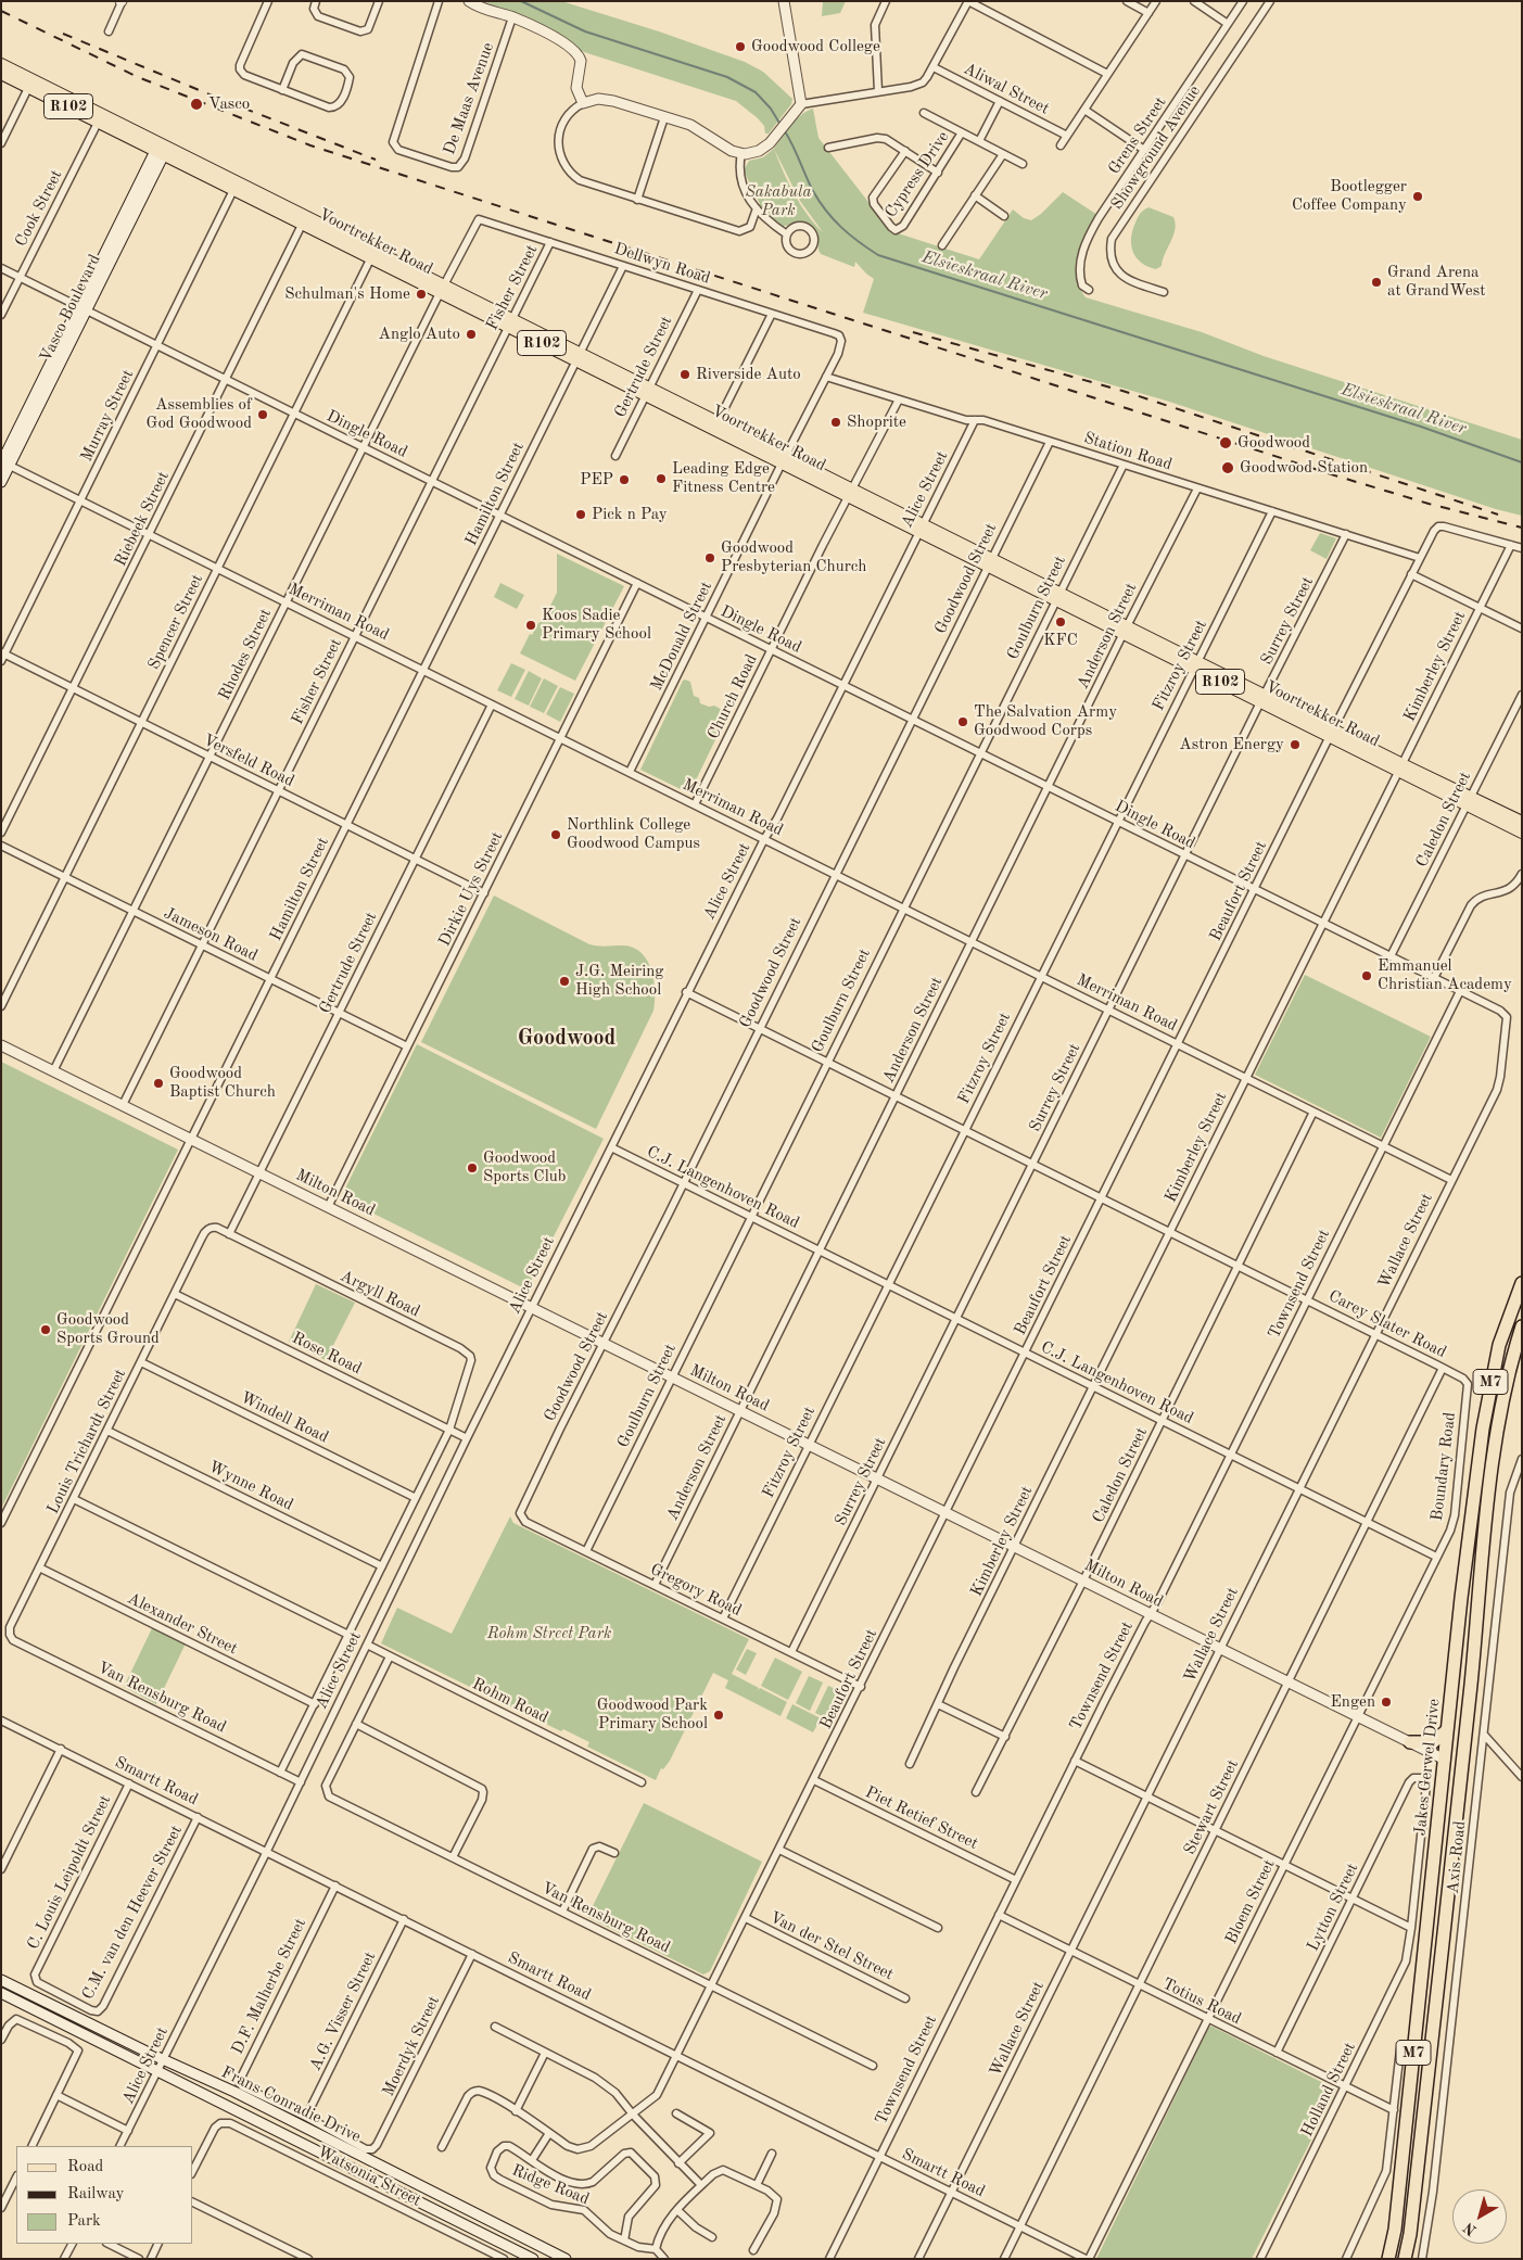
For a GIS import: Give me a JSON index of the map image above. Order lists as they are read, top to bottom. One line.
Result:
{"streets":{"highway":["M7","Jakes Gerwel Drive"],"main road":["R102","Voortrekker Road"],"street":["Aliwal Street","De Maas Avenue","Grens Street","Showground Avenue","Cypress Drive","Cook Street","Dellwyn Road","Fisher Street","Vasco Boulevard","Gertrude Street","Murray Street","Dingle Road","Station Road","Alice Street","Hamilton Street","Riebeek Street","Goodwood Street","Goulburn Street","Merriman Road","Surrey Street","Spencer Street","McDonald Street","Anderson Street","Rhodes Street","Fitzroy Street","Kimberley Street","Church Road","Versfeld Road","Caledon Street","Dirkie Uys Street","Beaufort Street","Jameson Road","C.J. Langenhoven Road","Milton Road","Wallace Street","Townsend Street","Argyll Road","Carey Slater Road","Rose Road","Windell Road","Louis Trichardt Street","Boundary Road","Wynne Road","Gregory Road","Alexander Street","Van Rensburg Road","Rohm Road","Smartt Road","Stewart Street","Piet Retief Street","Axis Road","C. Louis Leipoldt Street","Bloem Street","Lytton Street","C.M. van den Heever Street","Van der Stel Street","D.F. Malherbe Street","Totius Road","A.G. Visser Street","Moerdyk Street","Holland Street","Frans Conradie Drive","Watsonia Street","Ridge Road"]},"crossings":[["Cook Street","Voortrekker Road"],["Cook Street","Dingle Road"],["Voortrekker Road","Fisher Street"],["Voortrekker Road","Vasco Boulevard"],["Voortrekker Road","Gertrude Street"],["Voortrekker Road","Murray Street"],["Voortrekker Road","Alice Street"],["Voortrekker Road","Hamilton Street"],["Voortrekker Road","Riebeek Street"],["Voortrekker Road","Goodwood Street"],["Voortrekker Road","Goulburn Street"],["Voortrekker Road","Surrey Street"],["Voortrekker Road","Spencer Street"],["Voortrekker Road","McDonald Street"],["Voortrekker Road","Anderson Street"],["Voortrekker Road","Rhodes Street"],["Voortrekker Road","Fitzroy Street"],["Voortrekker Road","Kimberley Street"],["Voortrekker Road","Church Road"],["Voortrekker Road","Caledon Street"],["Voortrekker Road","Beaufort Street"],["Dellwyn Road","Fisher Street"],["Dellwyn Road","Gertrude Street"],["Dellwyn Road","Hamilton Street"],["Dellwyn Road","McDonald Street"],["Dellwyn Road","Rhodes Street"],["Fisher Street","Dingle Road"],["Fisher Street","Merriman Road"],["Fisher Street","Versfeld Road"],["Fisher Street","Jameson Road"],["Fisher Street","Milton Road"],["Vasco Boulevard","Dingle Road"],["Vasco Boulevard","Merriman Road"],["Gertrude Street","Merriman Road"],["Gertrude Street","Versfeld Road"],["Gertrude Street","Jameson Road"],["Gertrude Street","Milton Road"],["Gertrude Street","Argyll Road"],["Murray Street","Dingle Road"],["Murray Street","Merriman Road"],["Murray Street","Versfeld Road"],["Dingle Road","Alice Street"],["Dingle Road","Hamilton Street"],["Dingle Road","Riebeek Street"],["Dingle Road","Goodwood Street"],["Dingle Road","Goulburn Street"],["Dingle Road","Surrey Street"],["Dingle Road","Spencer Street"],["Dingle Road","McDonald Street"],["Dingle Road","Anderson Street"],["Dingle Road","Rhodes Street"],["Dingle Road","Fitzroy Street"],["Dingle Road","Kimberley Street"],["Dingle Road","Church Road"],["Dingle Road","Caledon Street"],["Dingle Road","Dirkie Uys Street"],["Dingle Road","Beaufort Street"],["Dingle Road","Wallace Street"],["Dingle Road","Townsend Street"],["Station Road","Alice Street"],["Station Road","Goodwood Street"],["Station Road","Goulburn Street"],["Station Road","Surrey Street"],["Station Road","McDonald Street"],["Station Road","Anderson Street"],["Station Road","Fitzroy Street"],["Station Road","Church Road"],["Station Road","Beaufort Street"],["Alice Street","Merriman Road"],["Alice Street","C.J. Langenhoven Road"],["Alice Street","Milton Road"],["Alice Street","Argyll Road"],["Alice Street","Carey Slater Road"],["Alice Street","Rose Road"],["Alice Street","Windell Road"],["Alice Street","Wynne Road"],["Alice Street","Alexander Street"],["Alice Street","Van Rensburg Road"],["Alice Street","Rohm Road"],["Alice Street","Smartt Road"],["Alice Street","Frans Conradie Drive"],["Hamilton Street","Merriman Road"],["Hamilton Street","Versfeld Road"],["Hamilton Street","Jameson Road"],["Hamilton Street","Milton Road"],["Riebeek Street","Merriman Road"],["Riebeek Street","Versfeld Road"],["Goodwood Street","Merriman Road"],["Goodwood Street","C.J. Langenhoven Road"],["Goodwood Street","Milton Road"],["Goodwood Street","Carey Slater Road"],["Goodwood Street","Gregory Road"],["Goulburn Street","Merriman Road"],["Goulburn Street","C.J. Langenhoven Road"],["Goulburn Street","Milton Road"],["Goulburn Street","Carey Slater Road"],["Goulburn Street","Gregory Road"],["Merriman Road","Surrey Street"],["Merriman Road","Spencer Street"],["Merriman Road","McDonald Street"],["Merriman Road","Anderson Street"],["Merriman Road","Rhodes Street"],["Merriman Road","Fitzroy Street"],["Merriman Road","Kimberley Street"],["Merriman Road","Church Road"],["Merriman Road","Caledon Street"],["Merriman Road","Dirkie Uys Street"],["Merriman Road","Beaufort Street"],["Merriman Road","Wallace Street"],["Merriman Road","Townsend Street"],["Surrey Street","C.J. Langenhoven Road"],["Surrey Street","Milton Road"],["Surrey Street","Carey Slater Road"],["Surrey Street","Gregory Road"],["Spencer Street","Versfeld Road"],["Spencer Street","Jameson Road"],["Anderson Street","C.J. Langenhoven Road"],["Anderson Street","Milton Road"],["Anderson Street","Carey Slater Road"],["Anderson Street","Gregory Road"],["Rhodes Street","Versfeld Road"],["Rhodes Street","Jameson Road"],["Rhodes Street","Milton Road"],["Fitzroy Street","C.J. Langenhoven Road"],["Fitzroy Street","Milton Road"],["Fitzroy Street","Carey Slater Road"],["Fitzroy Street","Gregory Road"],["Kimberley Street","Beaufort Street"],["Kimberley Street","C.J. Langenhoven Road"],["Kimberley Street","Milton Road"],["Kimberley Street","Carey Slater Road"],["Versfeld Road","Dirkie Uys Street"],["Caledon Street","C.J. Langenhoven Road"],["Caledon Street","Milton Road"],["Caledon Street","Carey Slater Road"],["Dirkie Uys Street","Jameson Road"],["Dirkie Uys Street","Milton Road"],["Beaufort Street","C.J. Langenhoven Road"],["Beaufort Street","Milton Road"],["Beaufort Street","Carey Slater Road"],["Beaufort Street","Gregory Road"],["Beaufort Street","Van Rensburg Road"],["Beaufort Street","Smartt Road"],["Beaufort Street","Piet Retief Street"],["Beaufort Street","Van der Stel Street"],["Beaufort Street","Ridge Road"],["C.J. Langenhoven Road","Wallace Street"],["C.J. Langenhoven Road","Townsend Street"],["C.J. Langenhoven Road","Boundary Road"],["C.J. Langenhoven Road","Stewart Street"],["C.J. Langenhoven Road","Bloem Street"],["Milton Road","Wallace Street"],["Milton Road","Townsend Street"],["Milton Road","Jakes Gerwel Drive"],["Milton Road","Stewart Street"],["Milton Road","Bloem Street"],["Wallace Street","Carey Slater Road"],["Wallace Street","Smartt Road"],["Wallace Street","Totius Road"],["Townsend Street","Carey Slater Road"],["Townsend Street","Smartt Road"],["Townsend Street","Piet Retief Street"],["Townsend Street","Totius Road"],["Argyll Road","Rose Road"],["Argyll Road","Louis Trichardt Street"],["Carey Slater Road","Boundary Road"],["Carey Slater Road","Stewart Street"],["Rose Road","Louis Trichardt Street"],["Windell Road","Louis Trichardt Street"],["Louis Trichardt Street","Wynne Road"],["Louis Trichardt Street","Alexander Street"],["Louis Trichardt Street","Van Rensburg Road"],["Boundary Road","Bloem Street"],["Smartt Road","Stewart Street"],["Smartt Road","C. Louis Leipoldt Street"],["Smartt Road","Bloem Street"],["Smartt Road","C.M. van den Heever Street"],["Smartt Road","D.F. Malherbe Street"],["Smartt Road","A.G. Visser Street"],["Smartt Road","Moerdyk Street"],["Stewart Street","Totius Road"],["C. Louis Leipoldt Street","C.M. van den Heever Street"],["Bloem Street","Totius Road"],["Lytton Street","Totius Road"],["Lytton Street","Holland Street"],["D.F. Malherbe Street","A.G. Visser Street"],["D.F. Malherbe Street","Moerdyk Street"],["Totius Road","Holland Street"]],"districts":["Goodwood"],"water":["Elsieskraal River"],"parks":["Sakabula Park","Rohm Street Park"],"places":["Goodwood College","Vasco","Bootlegger Coffee Company","Grand Arena at GrandWest","Schulman's Home","Anglo Auto","Riverside Auto","Assemblies of God Goodwood","Shoprite","Goodwood","Goodwood Station","Leading Edge Fitness Centre","PEP","Pick n Pay","Goodwood Presbyterian Church","KFC","Koos Sadie Primary School","The Salvation Army Goodwood Corps","Astron Energy","Northlink College Goodwood Campus","Emmanuel Christian Academy","J.G. Meiring High School","Goodwood Baptist Church","Goodwood Sports Club","Goodwood Sports Ground","Engen","Goodwood Park Primary School"],"legend":["Road","Railway","Park"],"north":"bottom left"}
